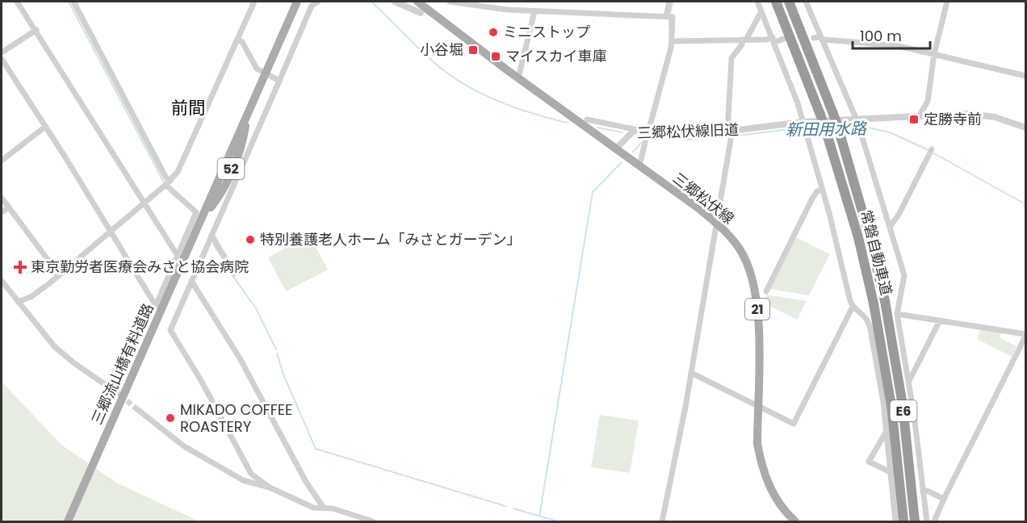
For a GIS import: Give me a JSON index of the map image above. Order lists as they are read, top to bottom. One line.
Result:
{"streets":{"highway":["常磐自動車道","E6"],"main road":["52","三郷松伏線","21","三郷流山橋有料道路"],"street":["三郷松伏線旧道"]},"crossings":[["三郷松伏線旧道","三郷松伏線"]],"districts":["前間"],"water":["新田用水路"],"places":{"other":["ミニストップ","特別養護老人ホーム「みさとガーデン」","MIKADO COFFEE ROASTERY"],"transit":["小谷堀","マイスカイ車庫","定勝寺前"],"health":["東京勤労者医療会みさと協会病院"]},"scale_bar":"100 m"}
